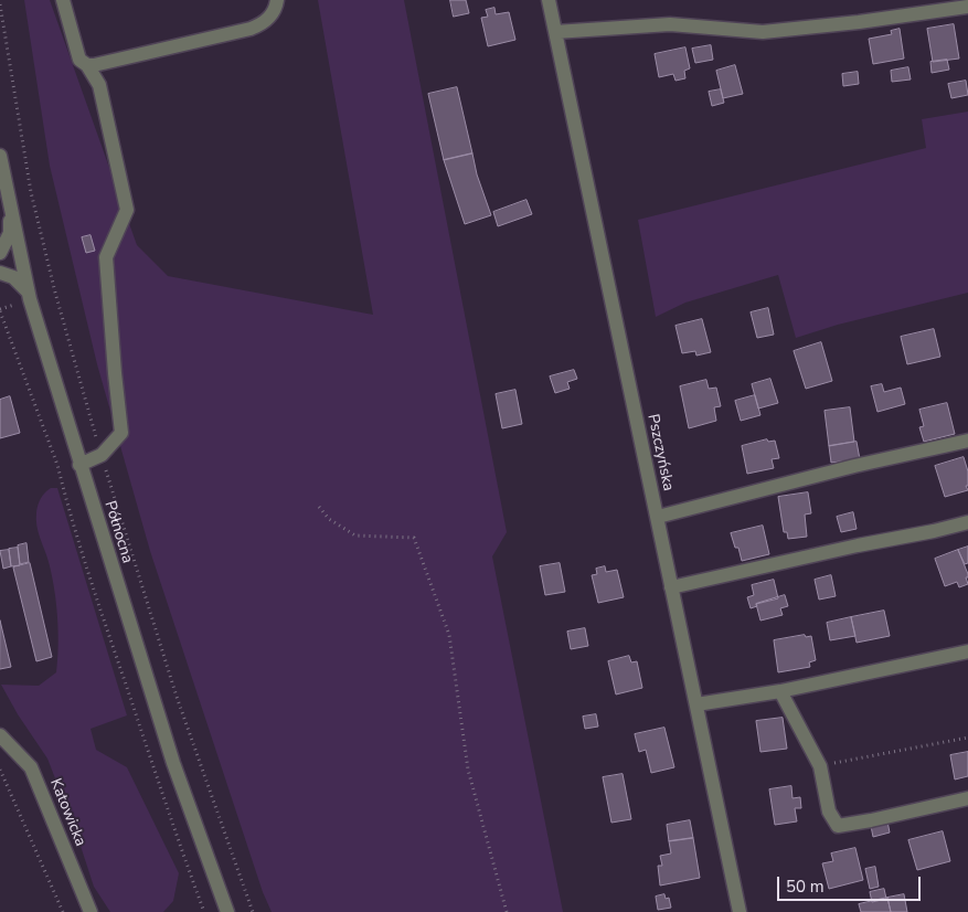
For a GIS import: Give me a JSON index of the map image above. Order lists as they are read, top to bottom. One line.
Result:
{"streets":{"street":["Pszczyńska","Północna","Katowicka"]},"scale_bar":"50 m"}
